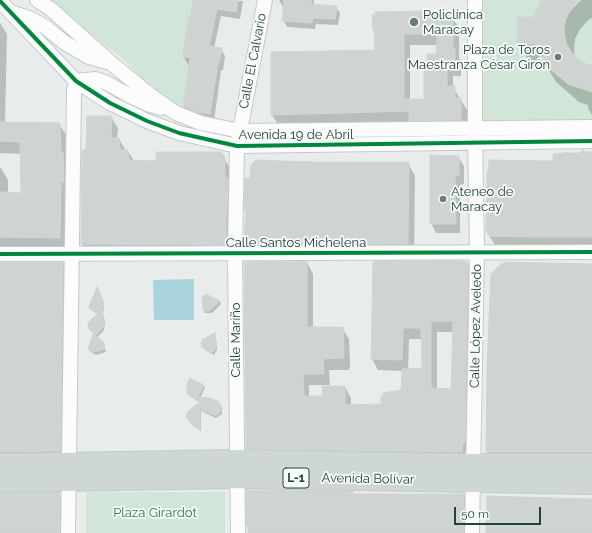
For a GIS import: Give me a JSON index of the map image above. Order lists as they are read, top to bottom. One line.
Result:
{"streets":{"main road":["L-1","Avenida Bolívar"],"street":["Calle El Calvario","Avenida 19 de Abril","Calle Santos Michelena","Calle López Aveledo","Calle Mariño"]},"crossings":[["Calle El Calvario","Avenida 19 de Abril"],["Calle El Calvario","Calle Mariño"],["Avenida 19 de Abril","Calle López Aveledo"],["Avenida 19 de Abril","Calle Mariño"],["Calle Santos Michelena","Calle López Aveledo"],["Calle Santos Michelena","Calle Mariño"],["Calle López Aveledo","Avenida Bolívar"],["Calle Mariño","Avenida Bolívar"]],"parks":["Plaza Girardot"],"places":["Policlínica Maracay","Plaza de Toros Maestranza César Girón","Ateneo de Maracay"],"scale_bar":"50 m"}
